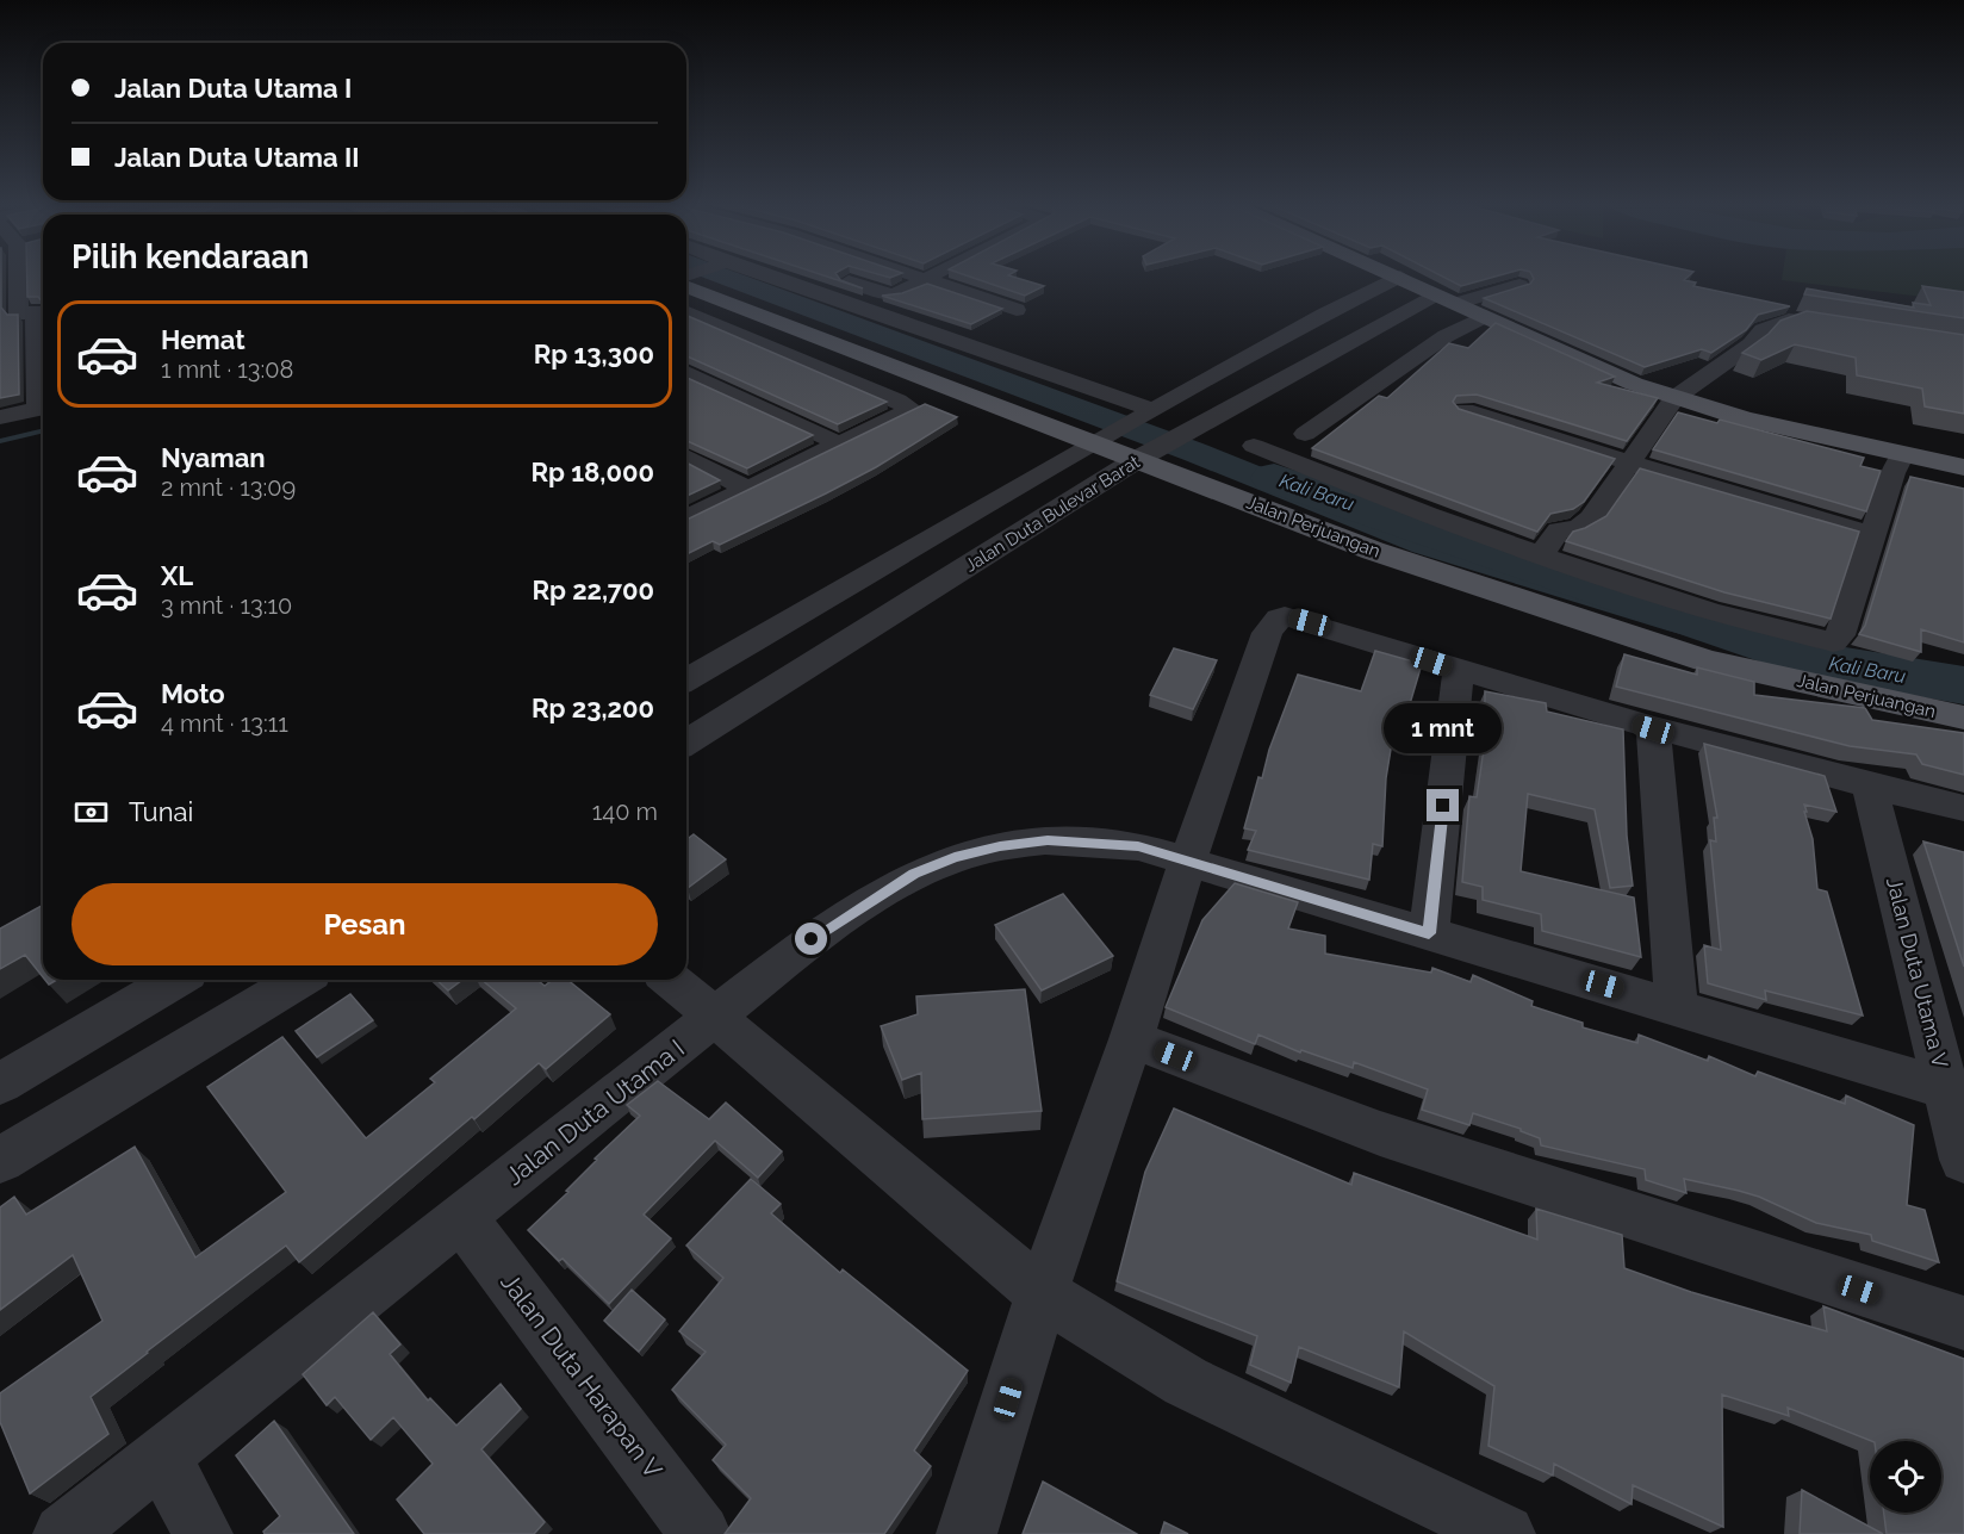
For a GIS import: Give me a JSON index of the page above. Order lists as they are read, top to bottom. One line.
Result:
{"streets":{"main road":["Jalan Perjuangan"],"street":["Jalan Duta Bulevar Barat","Jalan Duta Utama V","Jalan Duta Utama I","Jalan Duta Harapan V"]},"crossings":[["Jalan Duta Bulevar Barat","Jalan Perjuangan"],["Jalan Duta Utama V","Jalan Duta Utama I"],["Jalan Duta Utama I","Jalan Duta Harapan V"]],"water":["Kali Baru"],"page":{"banner":["Jalan Duta Utama I","Jalan Duta Utama II"],"heading":"Pilih kendaraan","list":[{"name":"Hemat","note":"1 mnt · 13:08","value":"Rp 13,300"},{"name":"Nyaman","note":"2 mnt · 13:09","value":"Rp 18,000"},{"name":"XL","note":"3 mnt · 13:10","value":"Rp 22,700"},{"name":"Moto","note":"4 mnt · 13:11","value":"Rp 23,200"}],"bubble":"1 mnt","pay":["Tunai","140 m"],"buttons":"Pesan"}}
